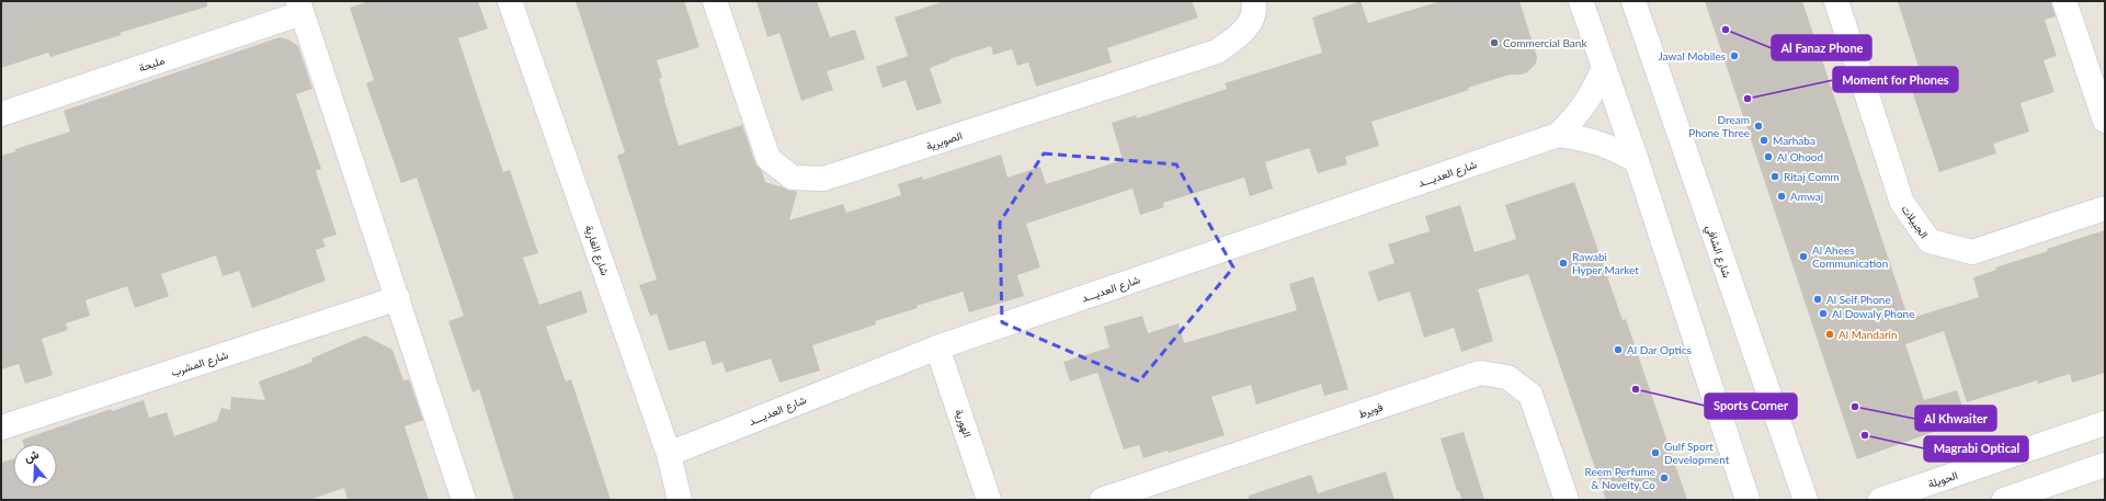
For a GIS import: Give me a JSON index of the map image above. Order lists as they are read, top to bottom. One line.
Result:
{"streets":{"street":["مليحة","الصويرية","شارع العديـــد","الجبيلات","شارع الغارية","شارع الشافي","شارع المشرب","فويرط","الهورية","الحويلة"]},"crossings":[["شارع العديـــد","شارع الغارية"],["شارع العديـــد","الهورية"]],"places":["Al Fanaz Phone","Commercial Bank","Jawal Mobiles","Moment for Phones","Dream Phone Three","Marhaba","Al Ohood","Ritaj Comm","Amwaj","Al Ahees Communication","Rawabi Hyper Market","Al Seif Phone","Al Dowaly Phone","Al Mandarin","Al Dar Optics","Sports Corner","Al Khwaiter","Magrabi Optical","Gulf Sport Development","Reem Perfume & Novelty Co"],"north":"top"}
